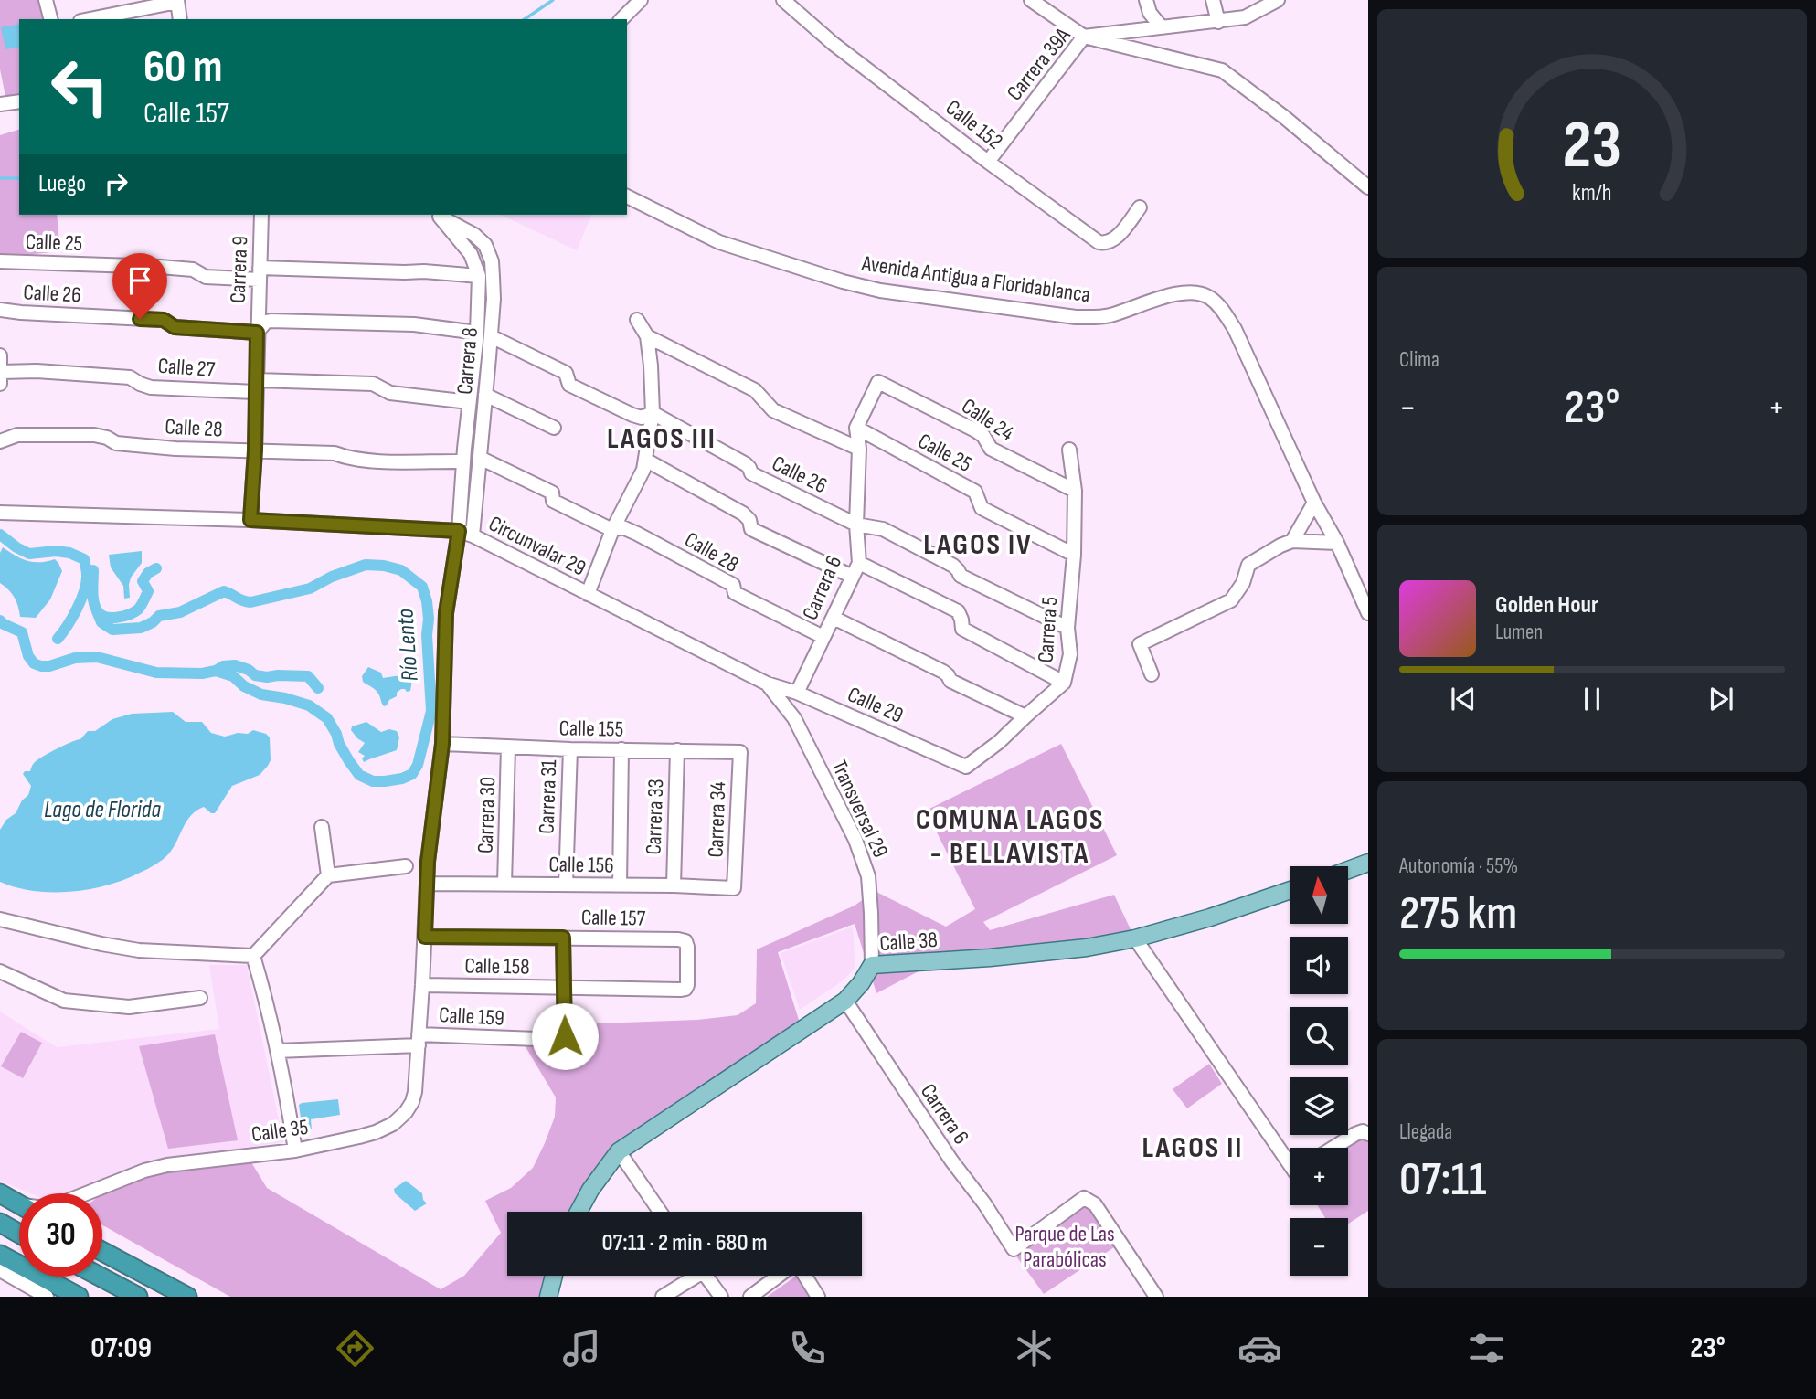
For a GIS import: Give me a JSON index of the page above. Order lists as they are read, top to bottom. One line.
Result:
{"streets":{"main road":["Calle 38"],"street":["Carrera 39A","Calle 152","Calle 25","Carrera 9","Avenida Antigua a Floridablanca","Calle 26","Carrera 8","Calle 27","Calle 24","Calle 28","Circunvalar 29","Carrera 6","Carrera 5","Calle 29","Calle 155","Carrera 31","Transversal 29","Carrera 30","Carrera 33","Carrera 34","Calle 156","Calle 157","Calle 158","Calle 159","Calle 35"]},"crossings":[["Carrera 39A","Calle 152"],["Calle 25","Carrera 9"],["Calle 25","Carrera 8"],["Calle 25","Calle 24"],["Calle 25","Carrera 6"],["Calle 25","Carrera 5"],["Carrera 9","Calle 26"],["Carrera 9","Calle 27"],["Carrera 9","Calle 28"],["Carrera 9","Circunvalar 29"],["Calle 26","Carrera 8"],["Calle 26","Carrera 6"],["Calle 26","Carrera 5"],["Carrera 8","Calle 27"],["Carrera 8","Calle 28"],["Carrera 8","Circunvalar 29"],["Carrera 8","Calle 155"],["Carrera 8","Calle 35"],["Calle 24","Carrera 6"],["Calle 24","Carrera 5"],["Calle 28","Carrera 6"],["Circunvalar 29","Calle 29"],["Circunvalar 29","Transversal 29"],["Carrera 6","Calle 29"],["Carrera 6","Calle 38"],["Carrera 5","Calle 29"],["Calle 29","Transversal 29"],["Calle 155","Carrera 31"],["Calle 155","Carrera 30"],["Calle 155","Carrera 33"],["Calle 155","Carrera 34"],["Calle 155","Calle 35"],["Carrera 31","Calle 156"],["Transversal 29","Calle 38"],["Carrera 30","Calle 156"],["Carrera 33","Calle 156"],["Carrera 34","Calle 156"],["Calle 156","Calle 35"],["Calle 157","Calle 158"],["Calle 157","Calle 35"],["Calle 158","Calle 159"],["Calle 158","Calle 35"],["Calle 159","Calle 35"]],"districts":["LAGOS III","LAGOS IV","COMUNA LAGOS - BELLAVISTA","LAGOS II"],"water":["Río Lento","Lago de Florida"],"parks":["Parque de Las Parabólicas"],"north":"top","page":{"turn":["60 m","Calle 157"],"then":"Luego","tile":["Clima",["Autonomía · 55%","275 km"],["Llegada","07:11"]],"heat":["−","23°","+"],"song":["Golden Hour","Lumen"],"map_buttons":["+","−"],"limit":"30","trip":"07:11 · 2 min · 680 m","tabs":["07:09","23°"],"gauge":["23","km/h"]}}
